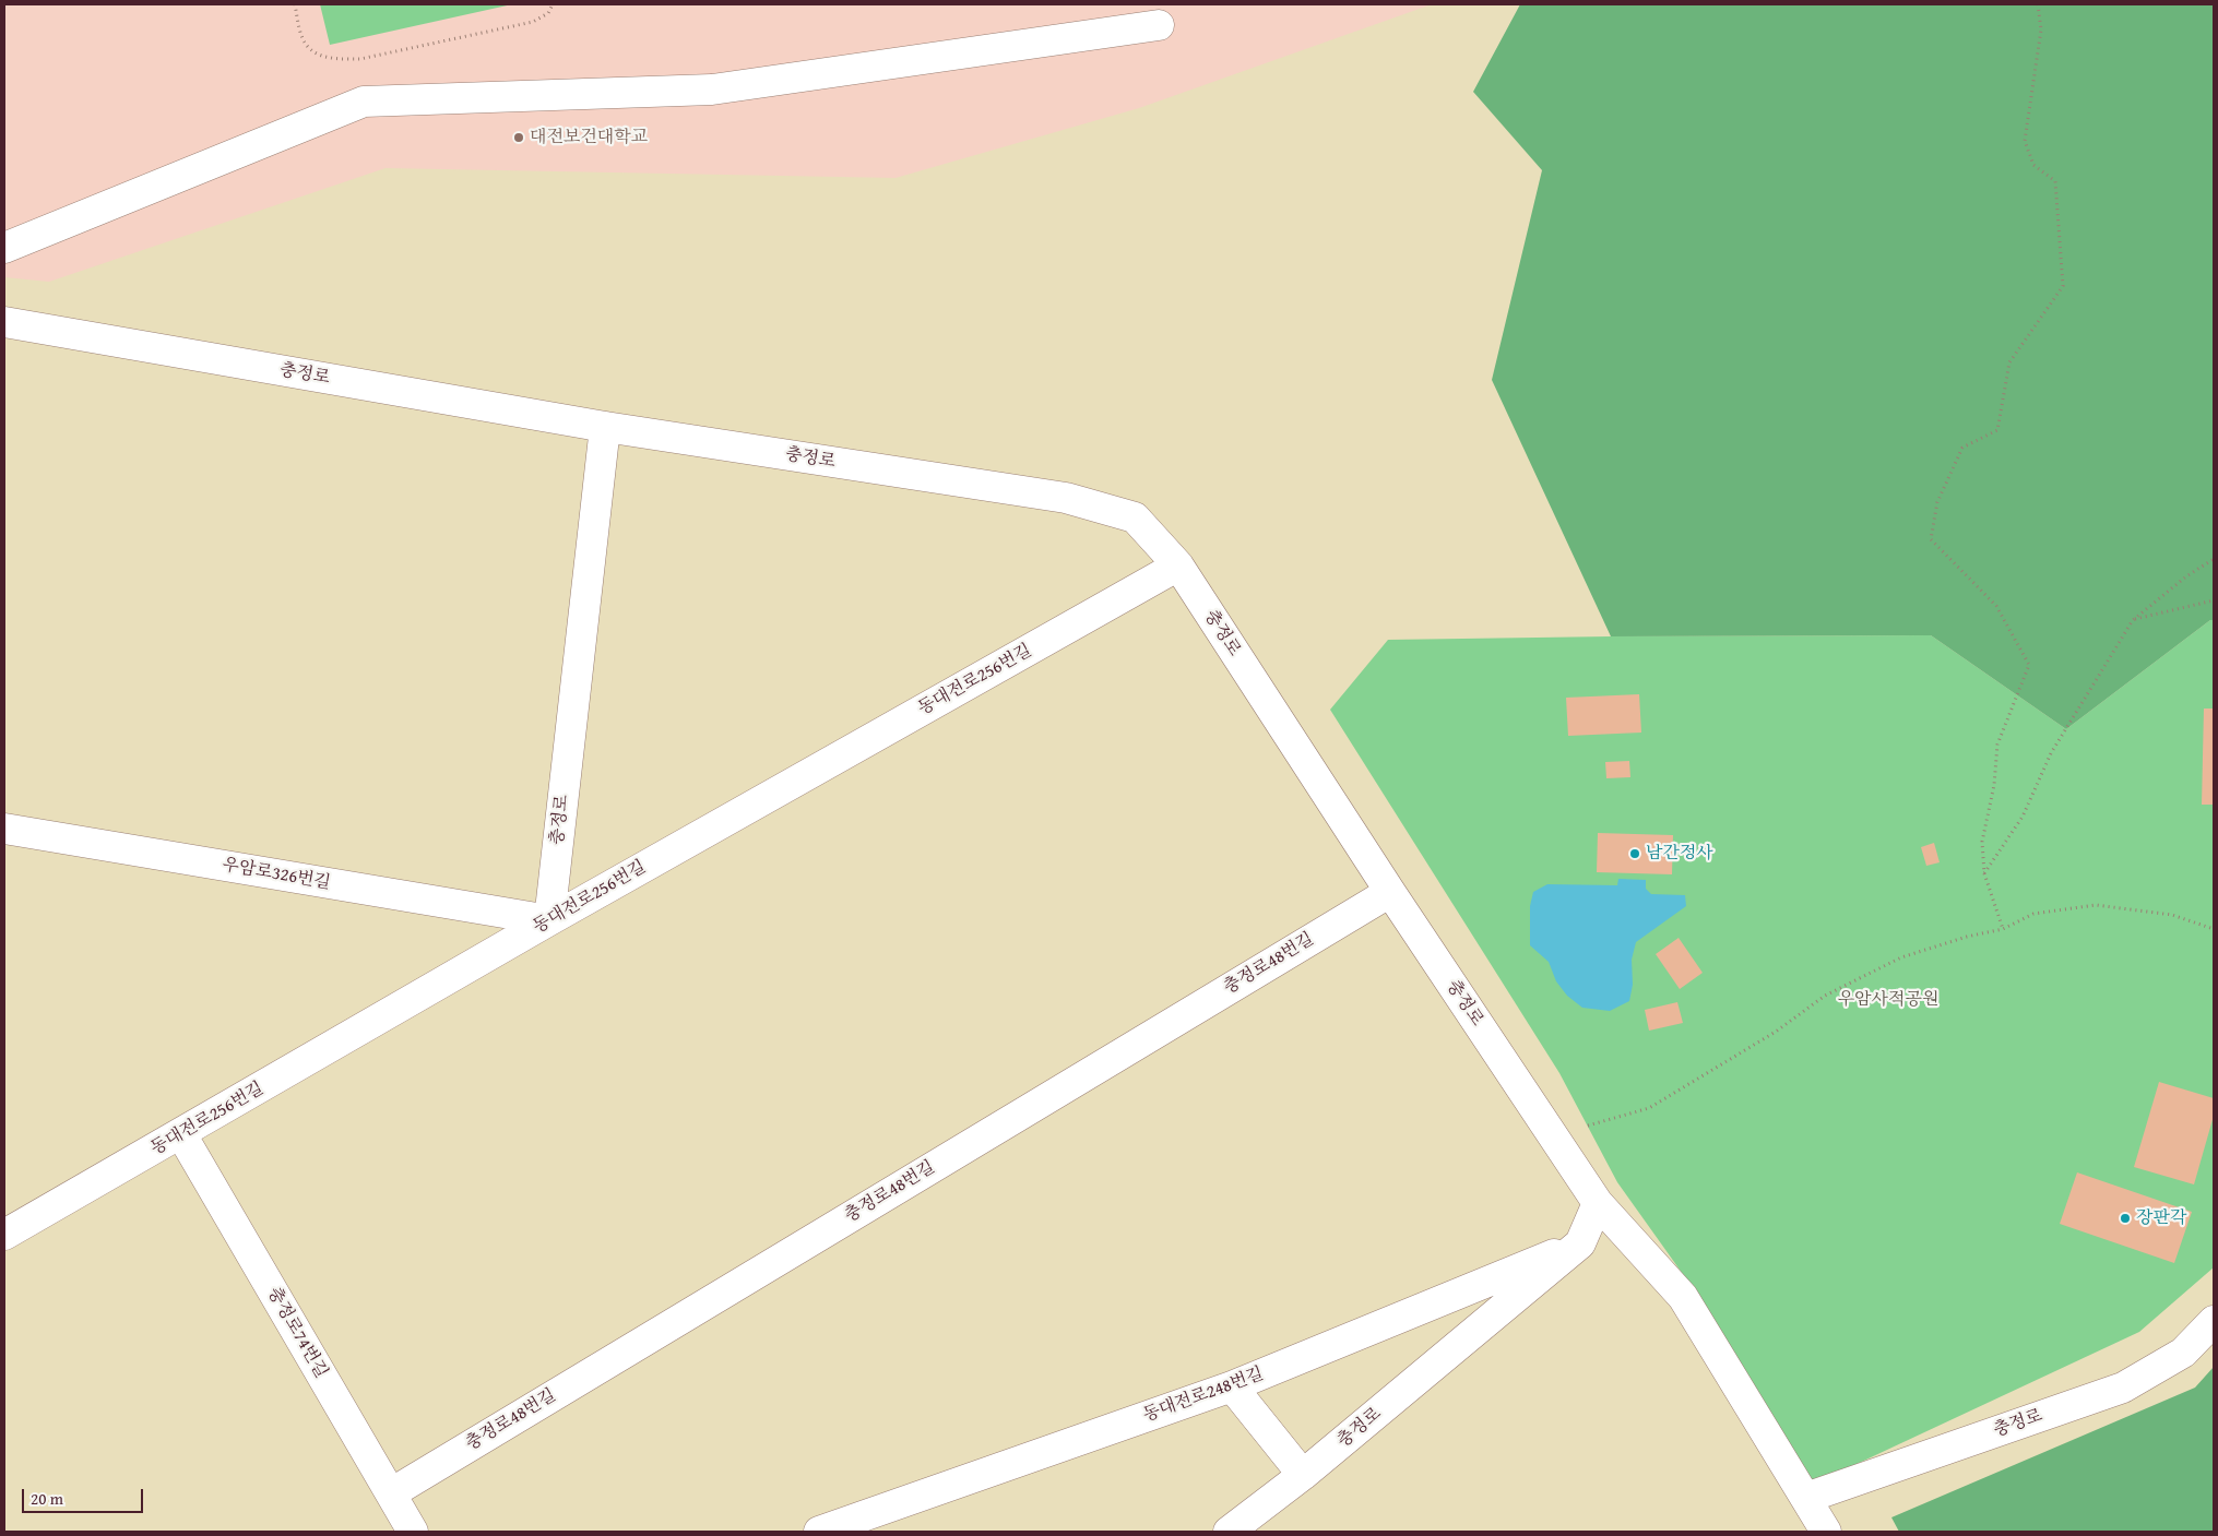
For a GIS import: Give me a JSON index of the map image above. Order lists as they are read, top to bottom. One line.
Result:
{"streets":{"street":["충정로","동대전로256번길","우암로326번길","충정로48번길","충정로74번길","동대전로248번길"]},"crossings":[["충정로","동대전로256번길"],["충정로","우암로326번길"],["충정로","충정로48번길"],["충정로","동대전로248번길"],["동대전로256번길","우암로326번길"],["동대전로256번길","충정로74번길"],["충정로48번길","충정로74번길"]],"parks":["우암사적공원"],"places":["대전보건대학교","남간정사","장판각"],"scale_bar":"20 m"}
